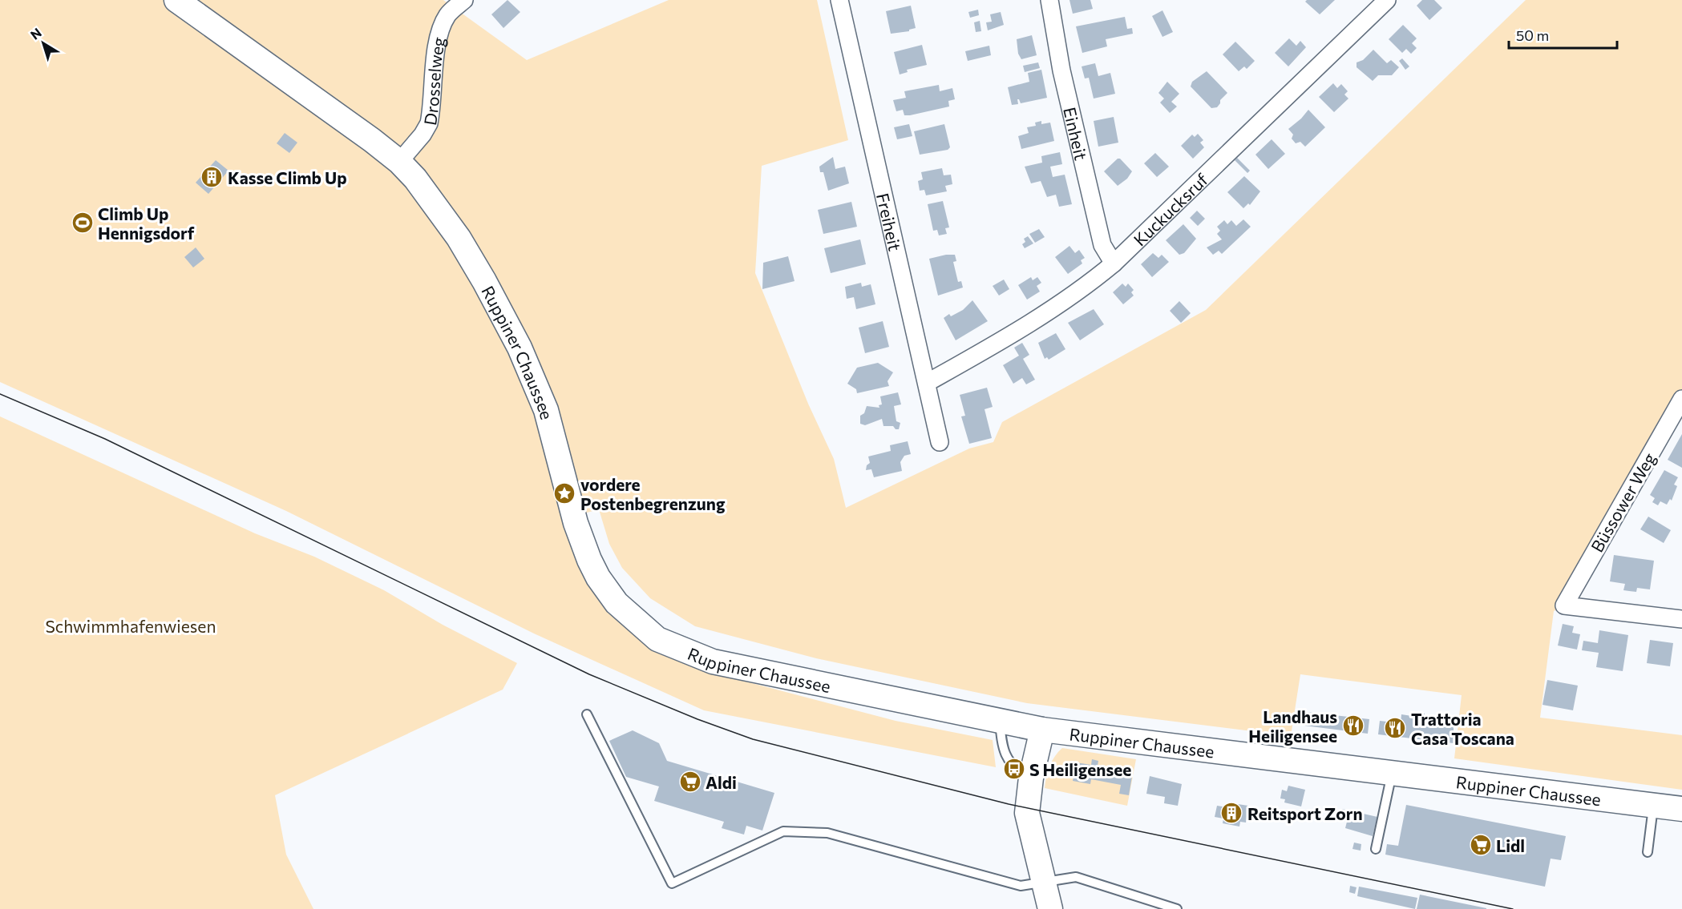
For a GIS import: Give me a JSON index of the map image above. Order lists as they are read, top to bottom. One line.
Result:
{"streets":{"main road":["Ruppiner Chaussee"],"street":["Drosselweg","Einheit","Kuckucksruf","Freiheit","Büssower Weg"]},"crossings":[["Drosselweg","Ruppiner Chaussee"],["Einheit","Kuckucksruf"],["Kuckucksruf","Freiheit"]],"parks":["Schwimmhafenwiesen"],"places":{"building":["Kasse Climb Up","Reitsport Zorn"],"sports":["Climb Up Hennigsdorf"],"place":["vordere Postenbegrenzung"],"restaurant":["Landhaus Heiligensee","Trattoria Casa Toscana"],"bus stop":["S Heiligensee"],"supermarket":["Aldi","Lidl"]},"scale_bar":"50 m","north":"top left"}
